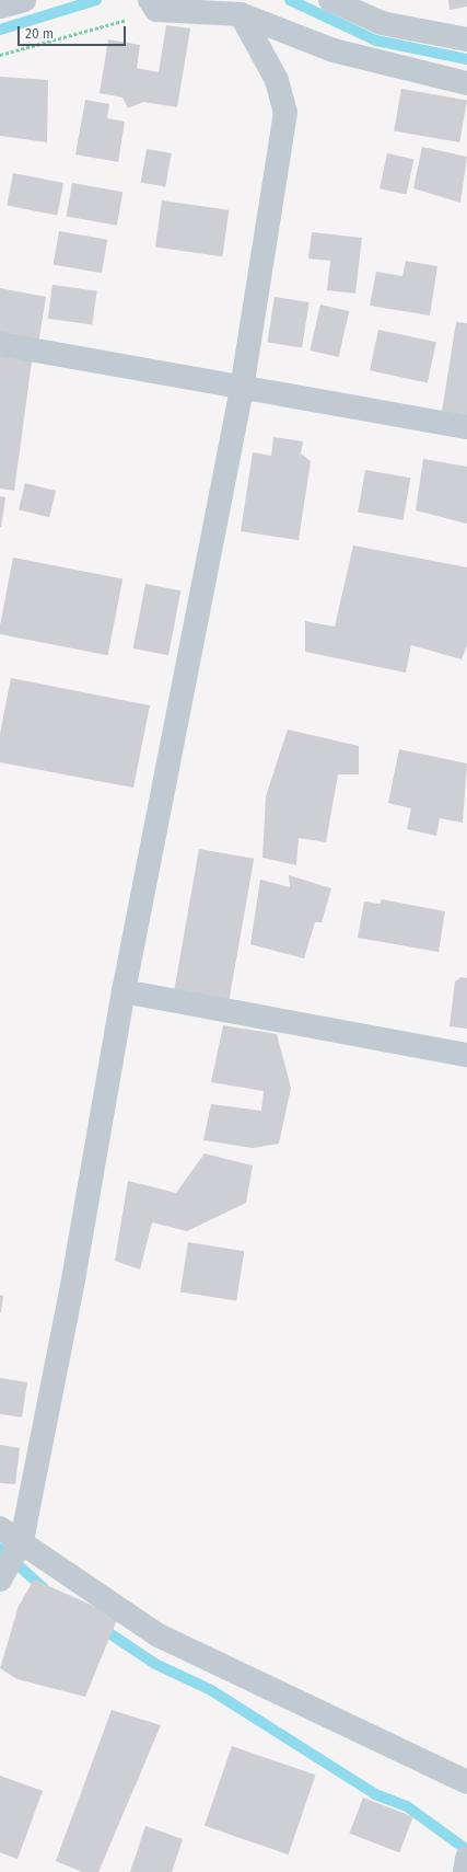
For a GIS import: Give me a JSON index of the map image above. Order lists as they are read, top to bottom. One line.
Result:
{"scale_bar":"20 m"}
